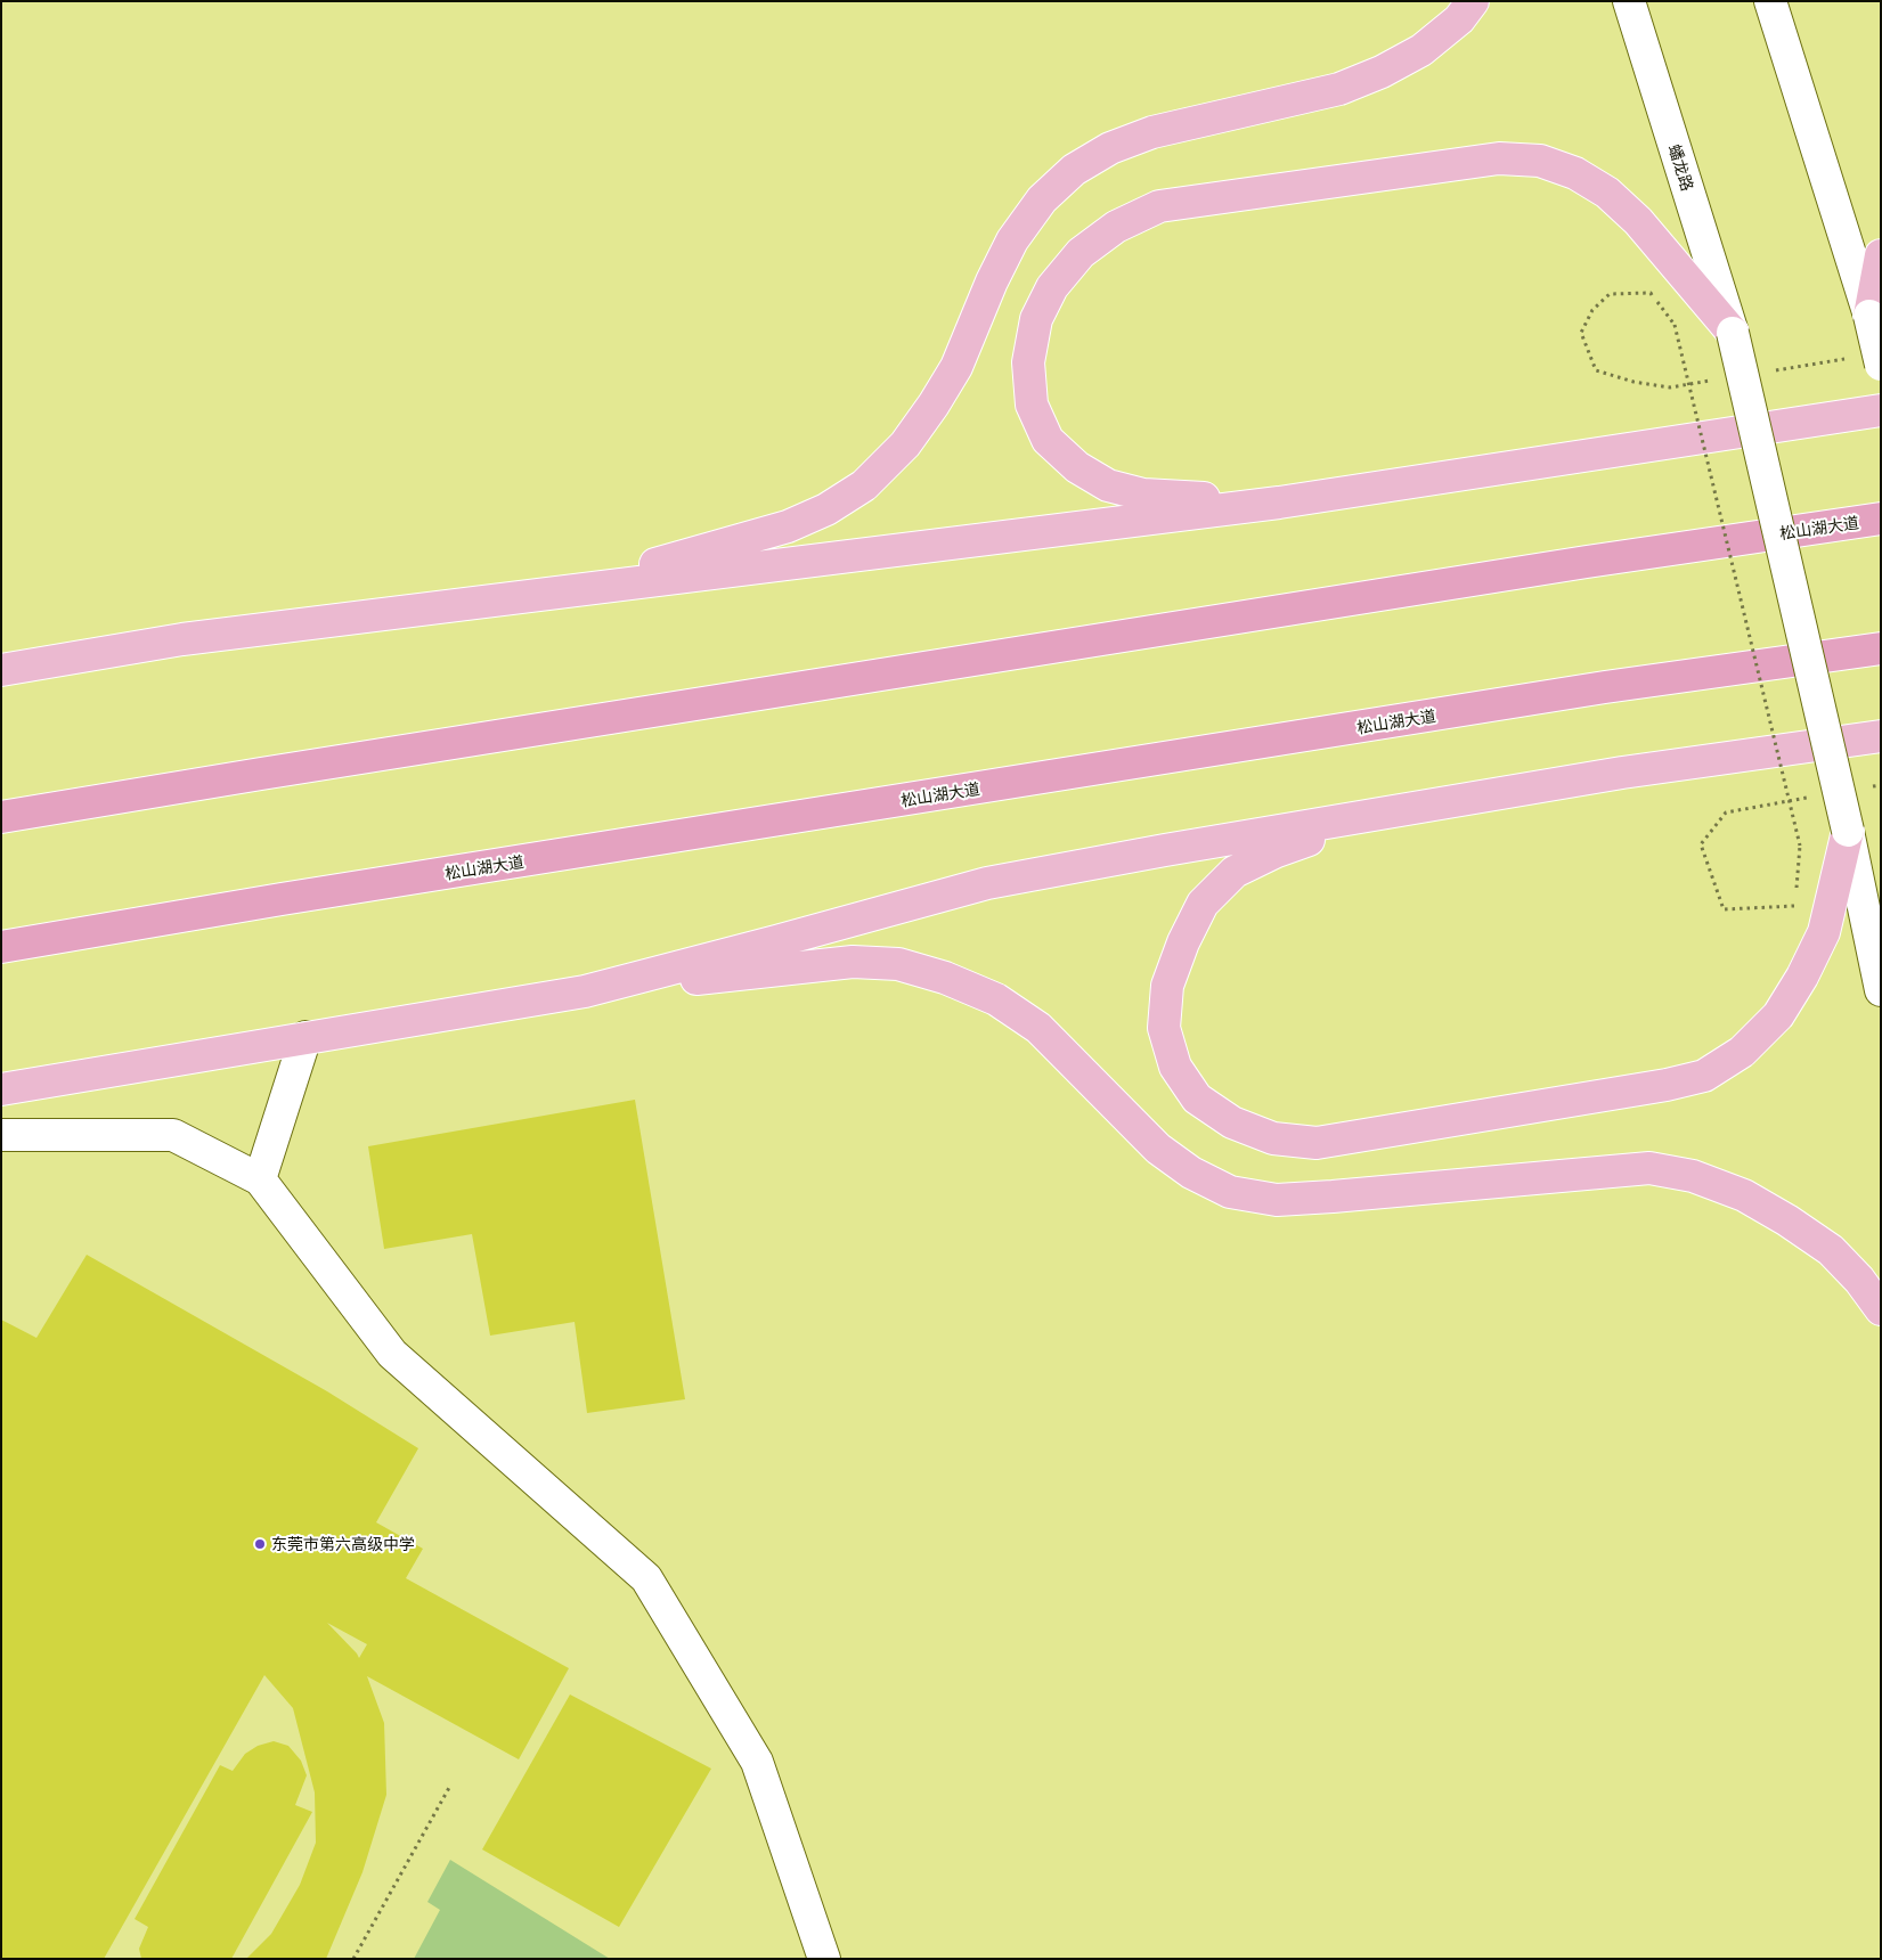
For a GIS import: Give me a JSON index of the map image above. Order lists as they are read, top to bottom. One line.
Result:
{"streets":{"highway":["松山湖大道"],"street":["蟠龙路"]},"places":["东莞市第六高级中学"]}
